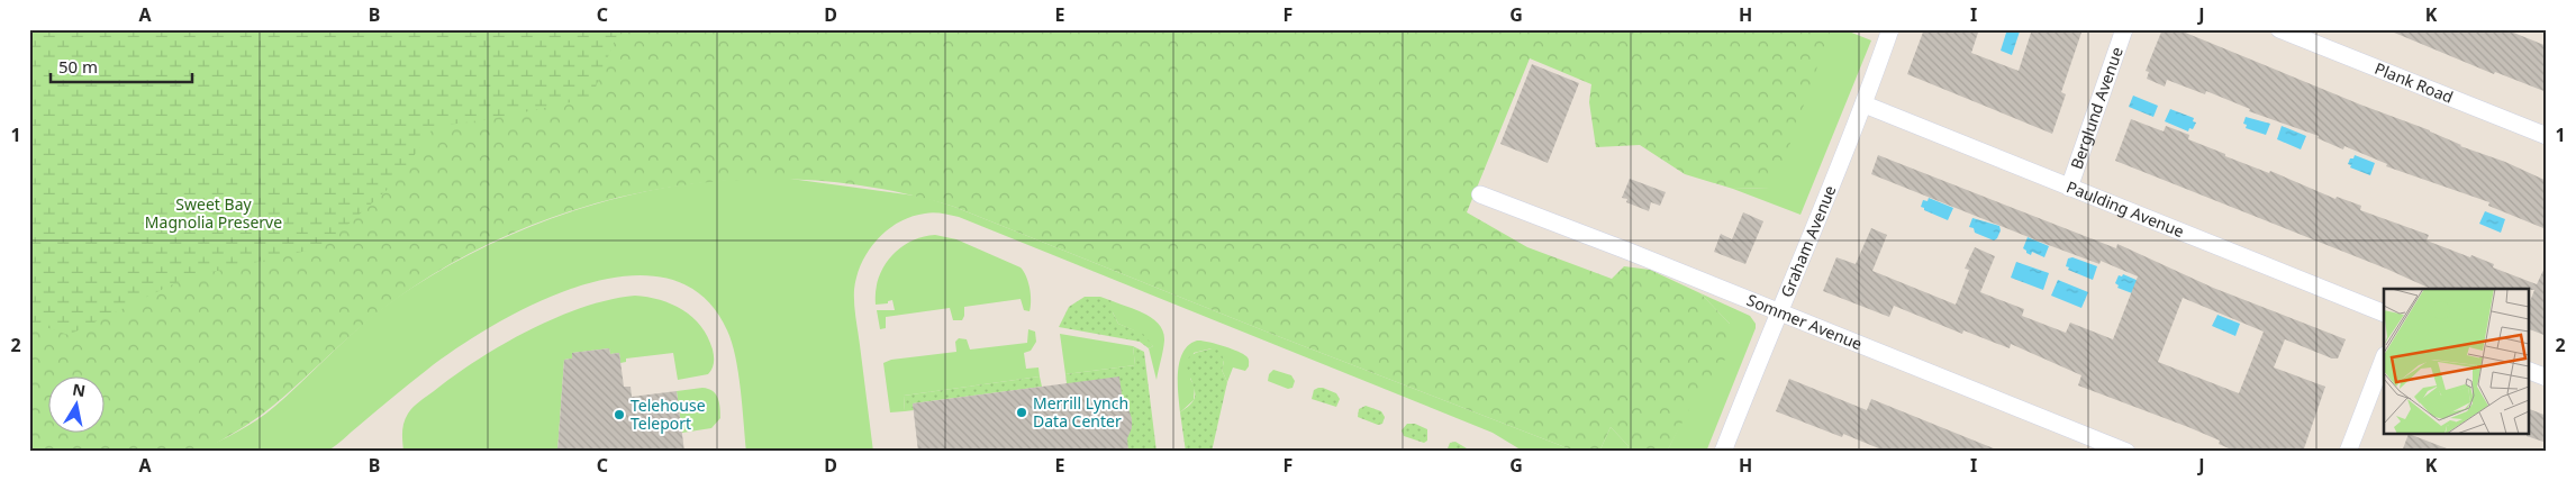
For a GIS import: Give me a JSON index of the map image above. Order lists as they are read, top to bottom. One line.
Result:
{"streets":{"street":["Plank Road","Berglund Avenue","Paulding Avenue","Graham Avenue","Sommer Avenue"]},"crossings":[["Berglund Avenue","Paulding Avenue"],["Paulding Avenue","Graham Avenue"],["Graham Avenue","Sommer Avenue"]],"parks":["Sweet Bay Magnolia Preserve"],"places":["Merrill Lynch Data Center","Telehouse Teleport"],"scale_bar":"50 m","north":"top","grid":{"columns":["A","B","C","D","E","F","G","H","I","J","K"],"rows":["1","2"]}}
